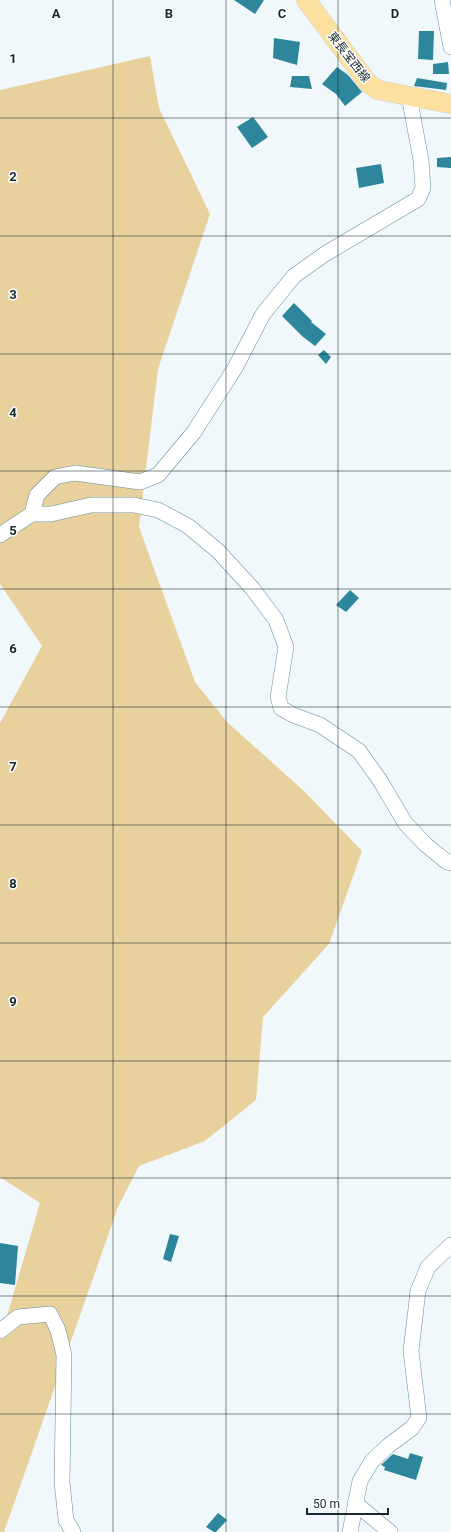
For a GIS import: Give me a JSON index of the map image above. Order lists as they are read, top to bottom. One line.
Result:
{"streets":{"main road":["東長宝西線"]},"scale_bar":"50 m","grid":{"columns":["A","B","C","D"],"rows":["1","2","3","4","5","6","7","8","9"]}}
